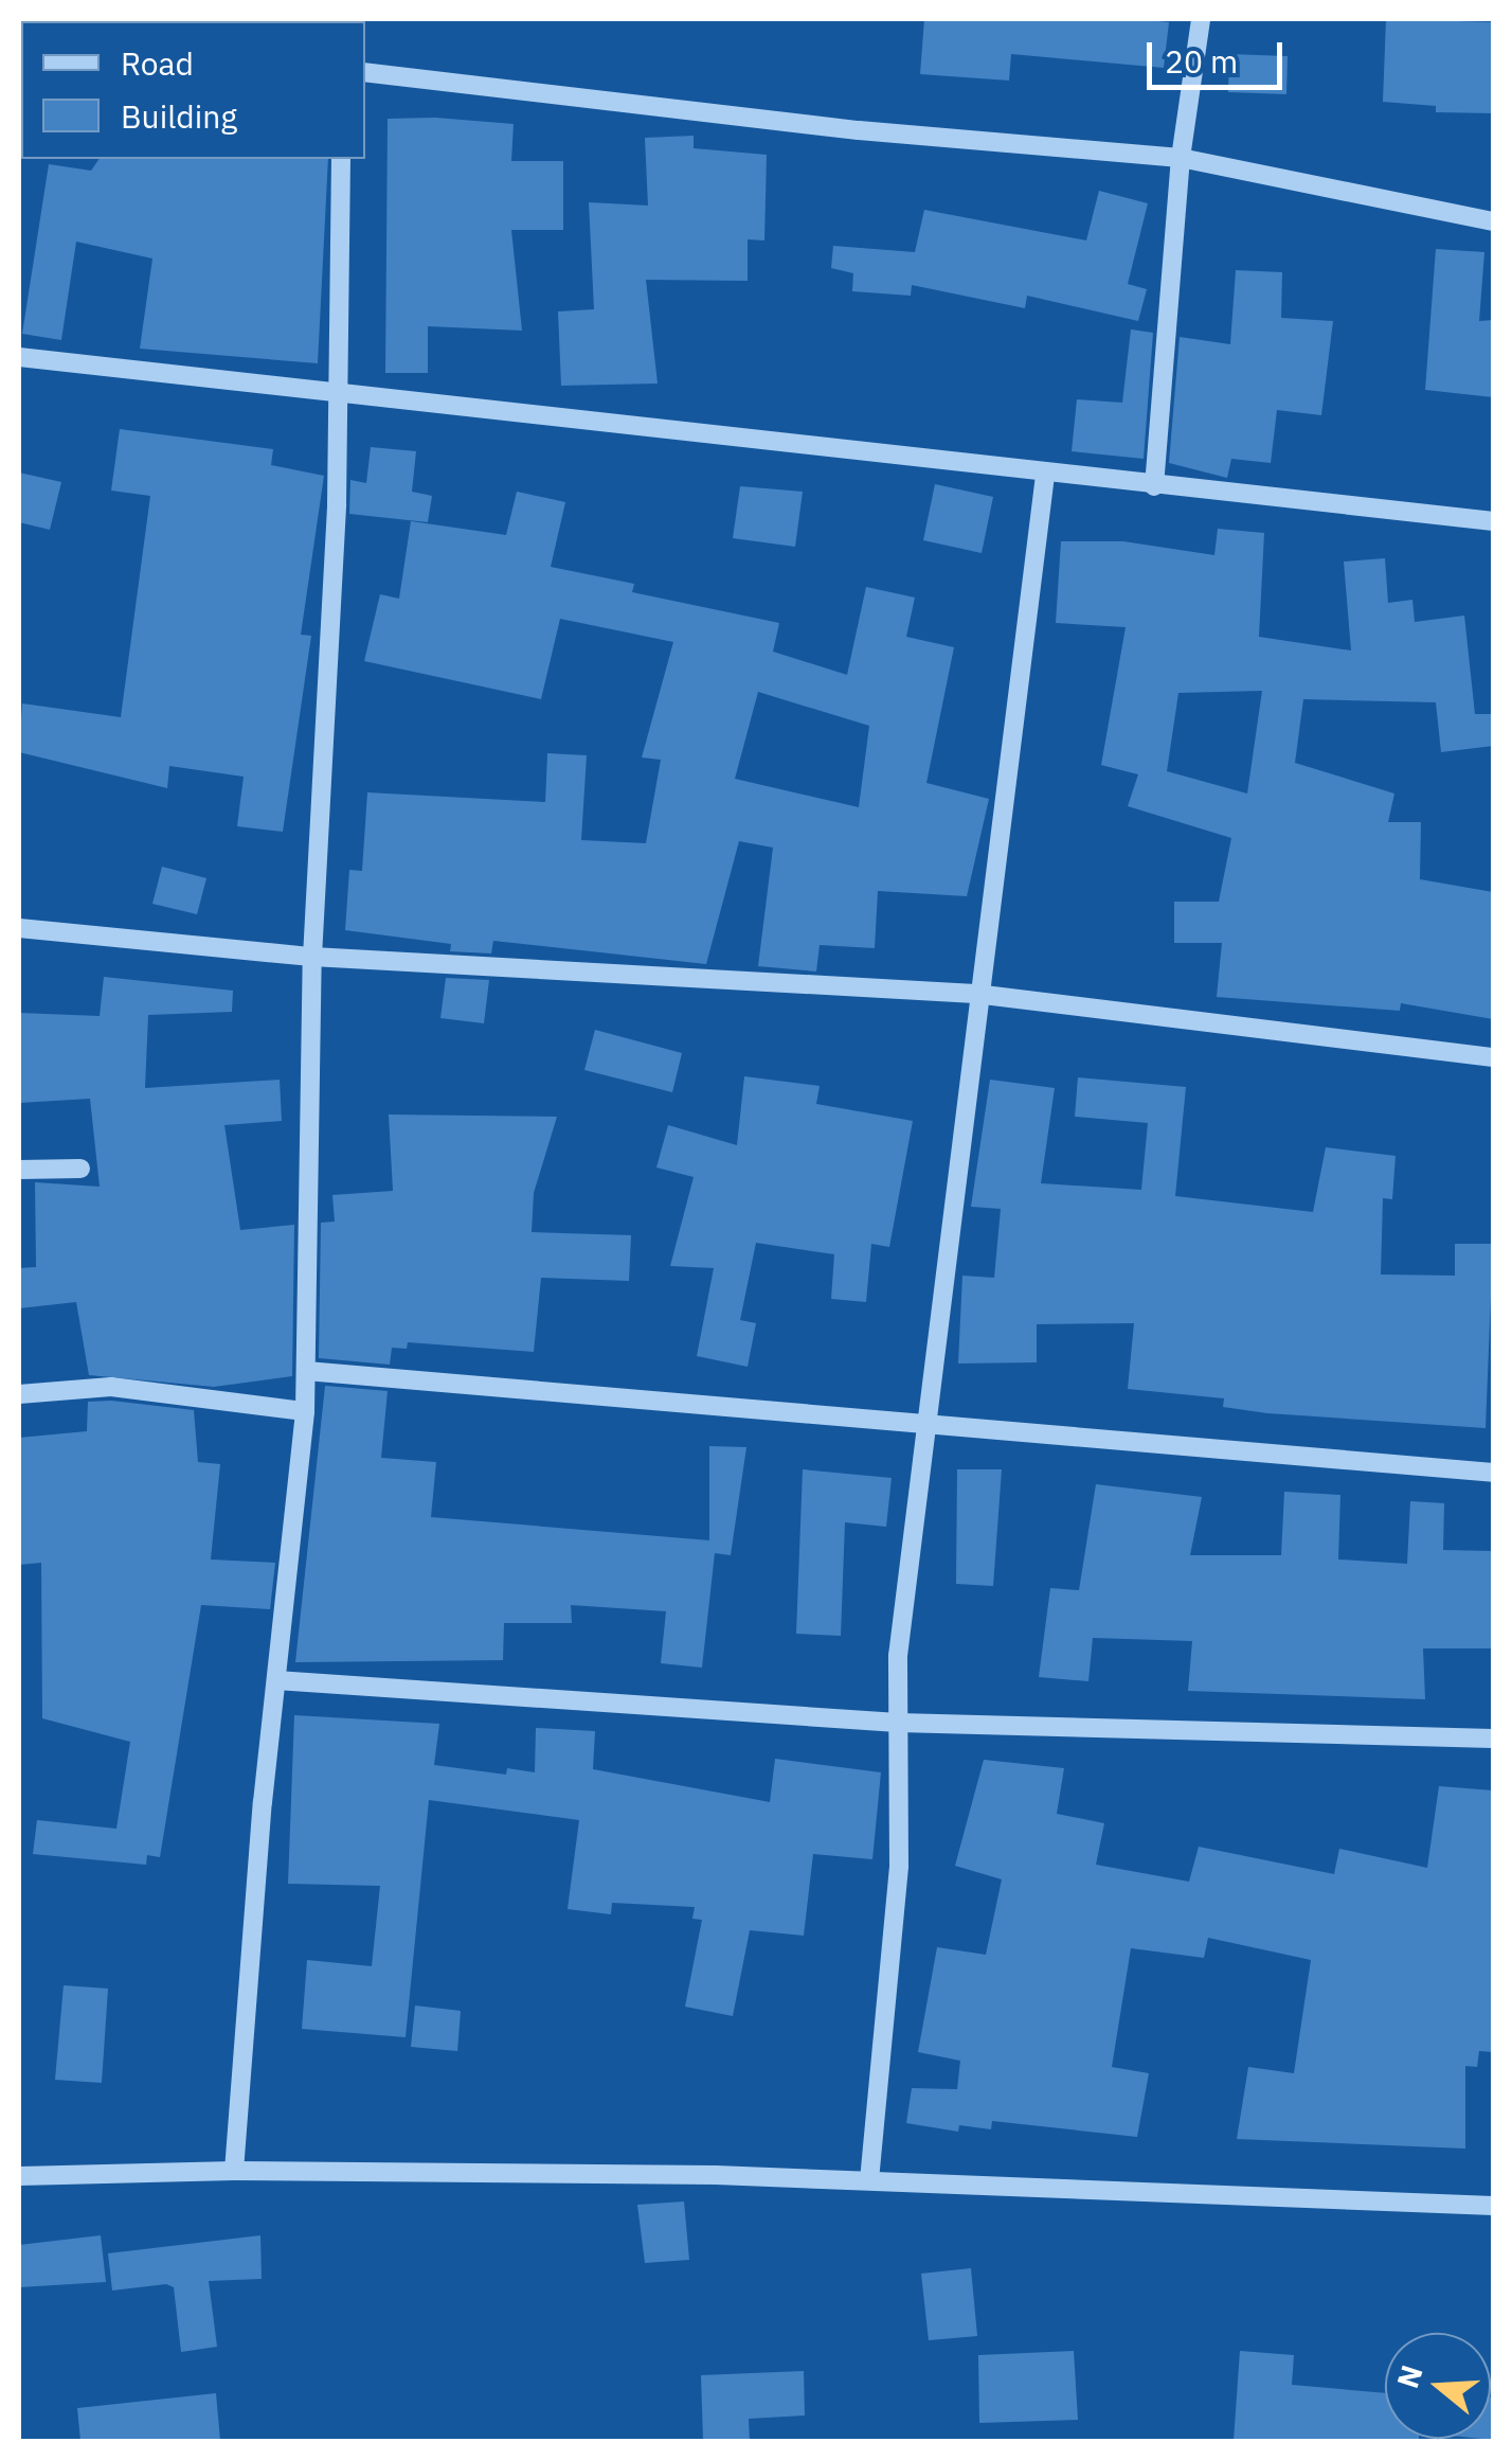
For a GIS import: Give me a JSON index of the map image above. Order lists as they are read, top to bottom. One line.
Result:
{"legend":["Road","Building"],"scale_bar":"20 m","north":"left"}
